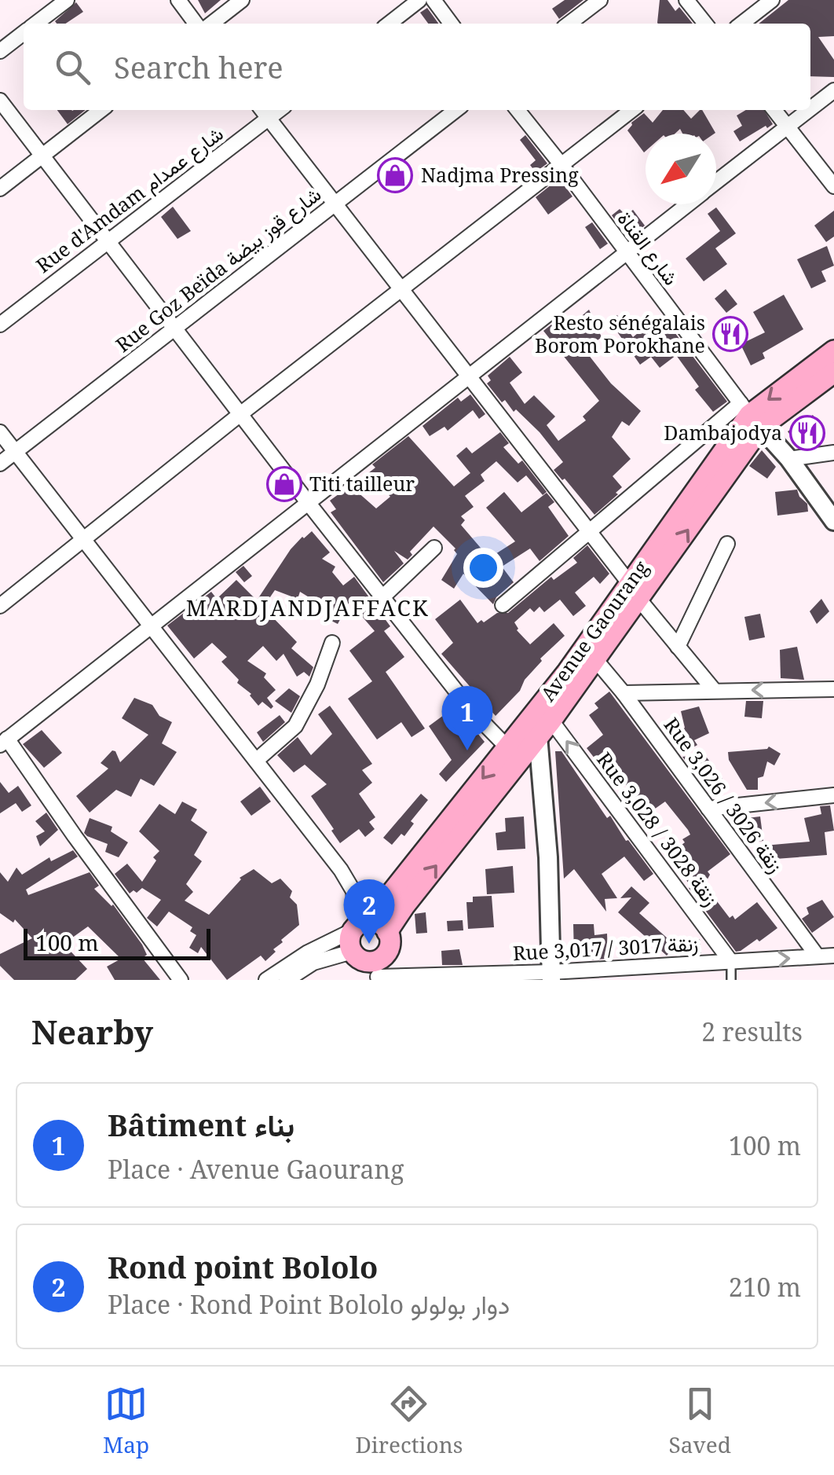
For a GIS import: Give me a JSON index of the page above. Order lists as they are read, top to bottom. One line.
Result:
{"streets":{"main road":["Avenue Gaourang"],"street":["Rue d'Amdam شارع عمدام","شارع القناة","Rue Goz Beïda شارع قوز بيضة","Rue 3,026 / زنقة 3026","Rue 3,028 / زنقة 3028","Rue 3,017 / زنقة 3017"]},"crossings":[["شارع القناة","Avenue Gaourang"],["Avenue Gaourang","Rue 3,026 / زنقة 3026"],["Avenue Gaourang","Rue 3,028 / زنقة 3028"],["Avenue Gaourang","Rue 3,017 / زنقة 3017"],["Rue 3,026 / زنقة 3026","Rue 3,017 / زنقة 3017"],["Rue 3,028 / زنقة 3028","Rue 3,017 / زنقة 3017"]],"one_way":["Rue 3,028 / زنقة 3028"],"districts":["MARDJANDJAFFACK"],"places":{"shop":["Nadjma Pressing","Titi tailleur"],"restaurant":["Resto sénégalais Borom Porokhane","Dambajodya"]},"scale_bar":"100 m","north":"bottom left","page":{"search":"Search here","pins":["1","2"],"scale":"100 m","heading":["Nearby","2 results"],"list":[{"mark":"1","name":"Bâtiment بناء","note":"Place · Avenue Gaourang","value":"100 m"},{"mark":"2","name":"Rond point Bololo","note":"Place · Rond Point Bololo دوار بولولو","value":"210 m"}],"nav":["Map","Directions","Saved"]}}
